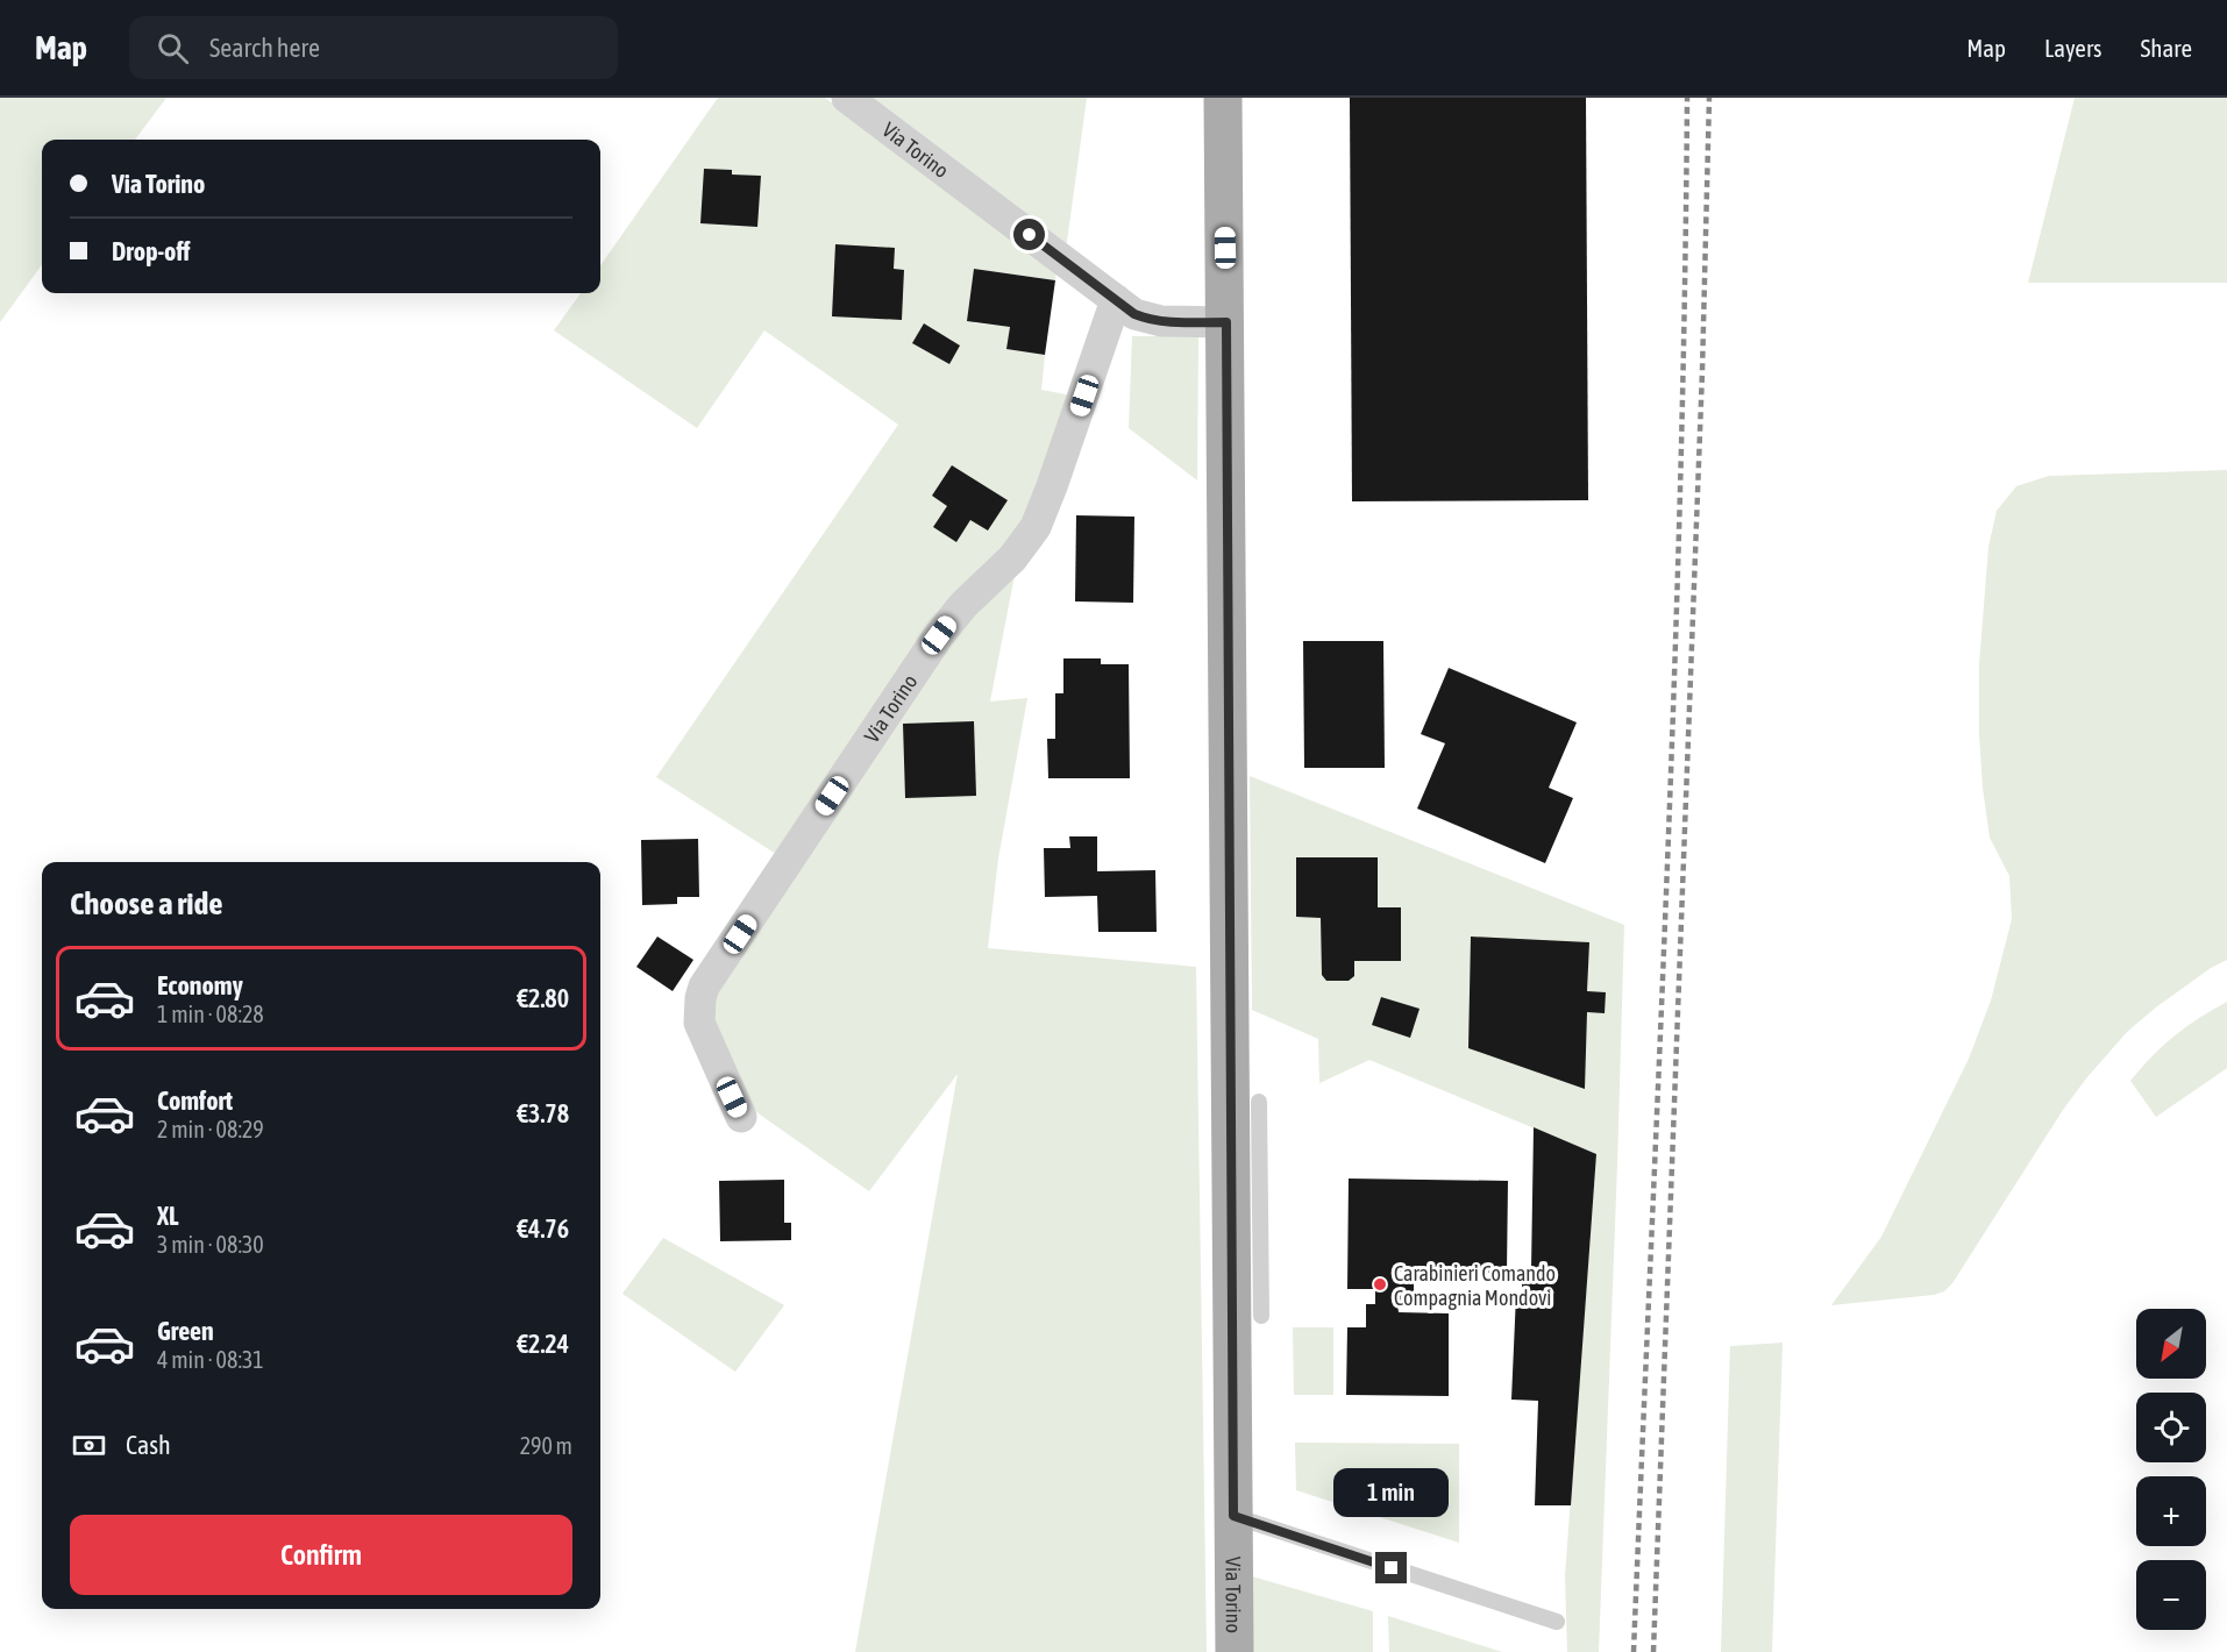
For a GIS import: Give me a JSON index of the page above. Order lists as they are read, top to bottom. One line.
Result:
{"streets":{"main road":["Via Torino"]},"places":["Carabinieri Comando Compagnia Mondovì"],"north":"bottom left","page":{"header":"Map","search":"Search here","nav":["Map","Layers","Share"],"banner":["Via Torino","Drop-off"],"heading":"Choose a ride","list":[{"name":"Economy","note":"1 min · 08:28","value":"€2.80"},{"name":"Comfort","note":"2 min · 08:29","value":"€3.78"},{"name":"XL","note":"3 min · 08:30","value":"€4.76"},{"name":"Green","note":"4 min · 08:31","value":"€2.24"}],"map_buttons":["+","−"],"pay":["Cash","290 m"],"bubble":"1 min","buttons":"Confirm"}}
